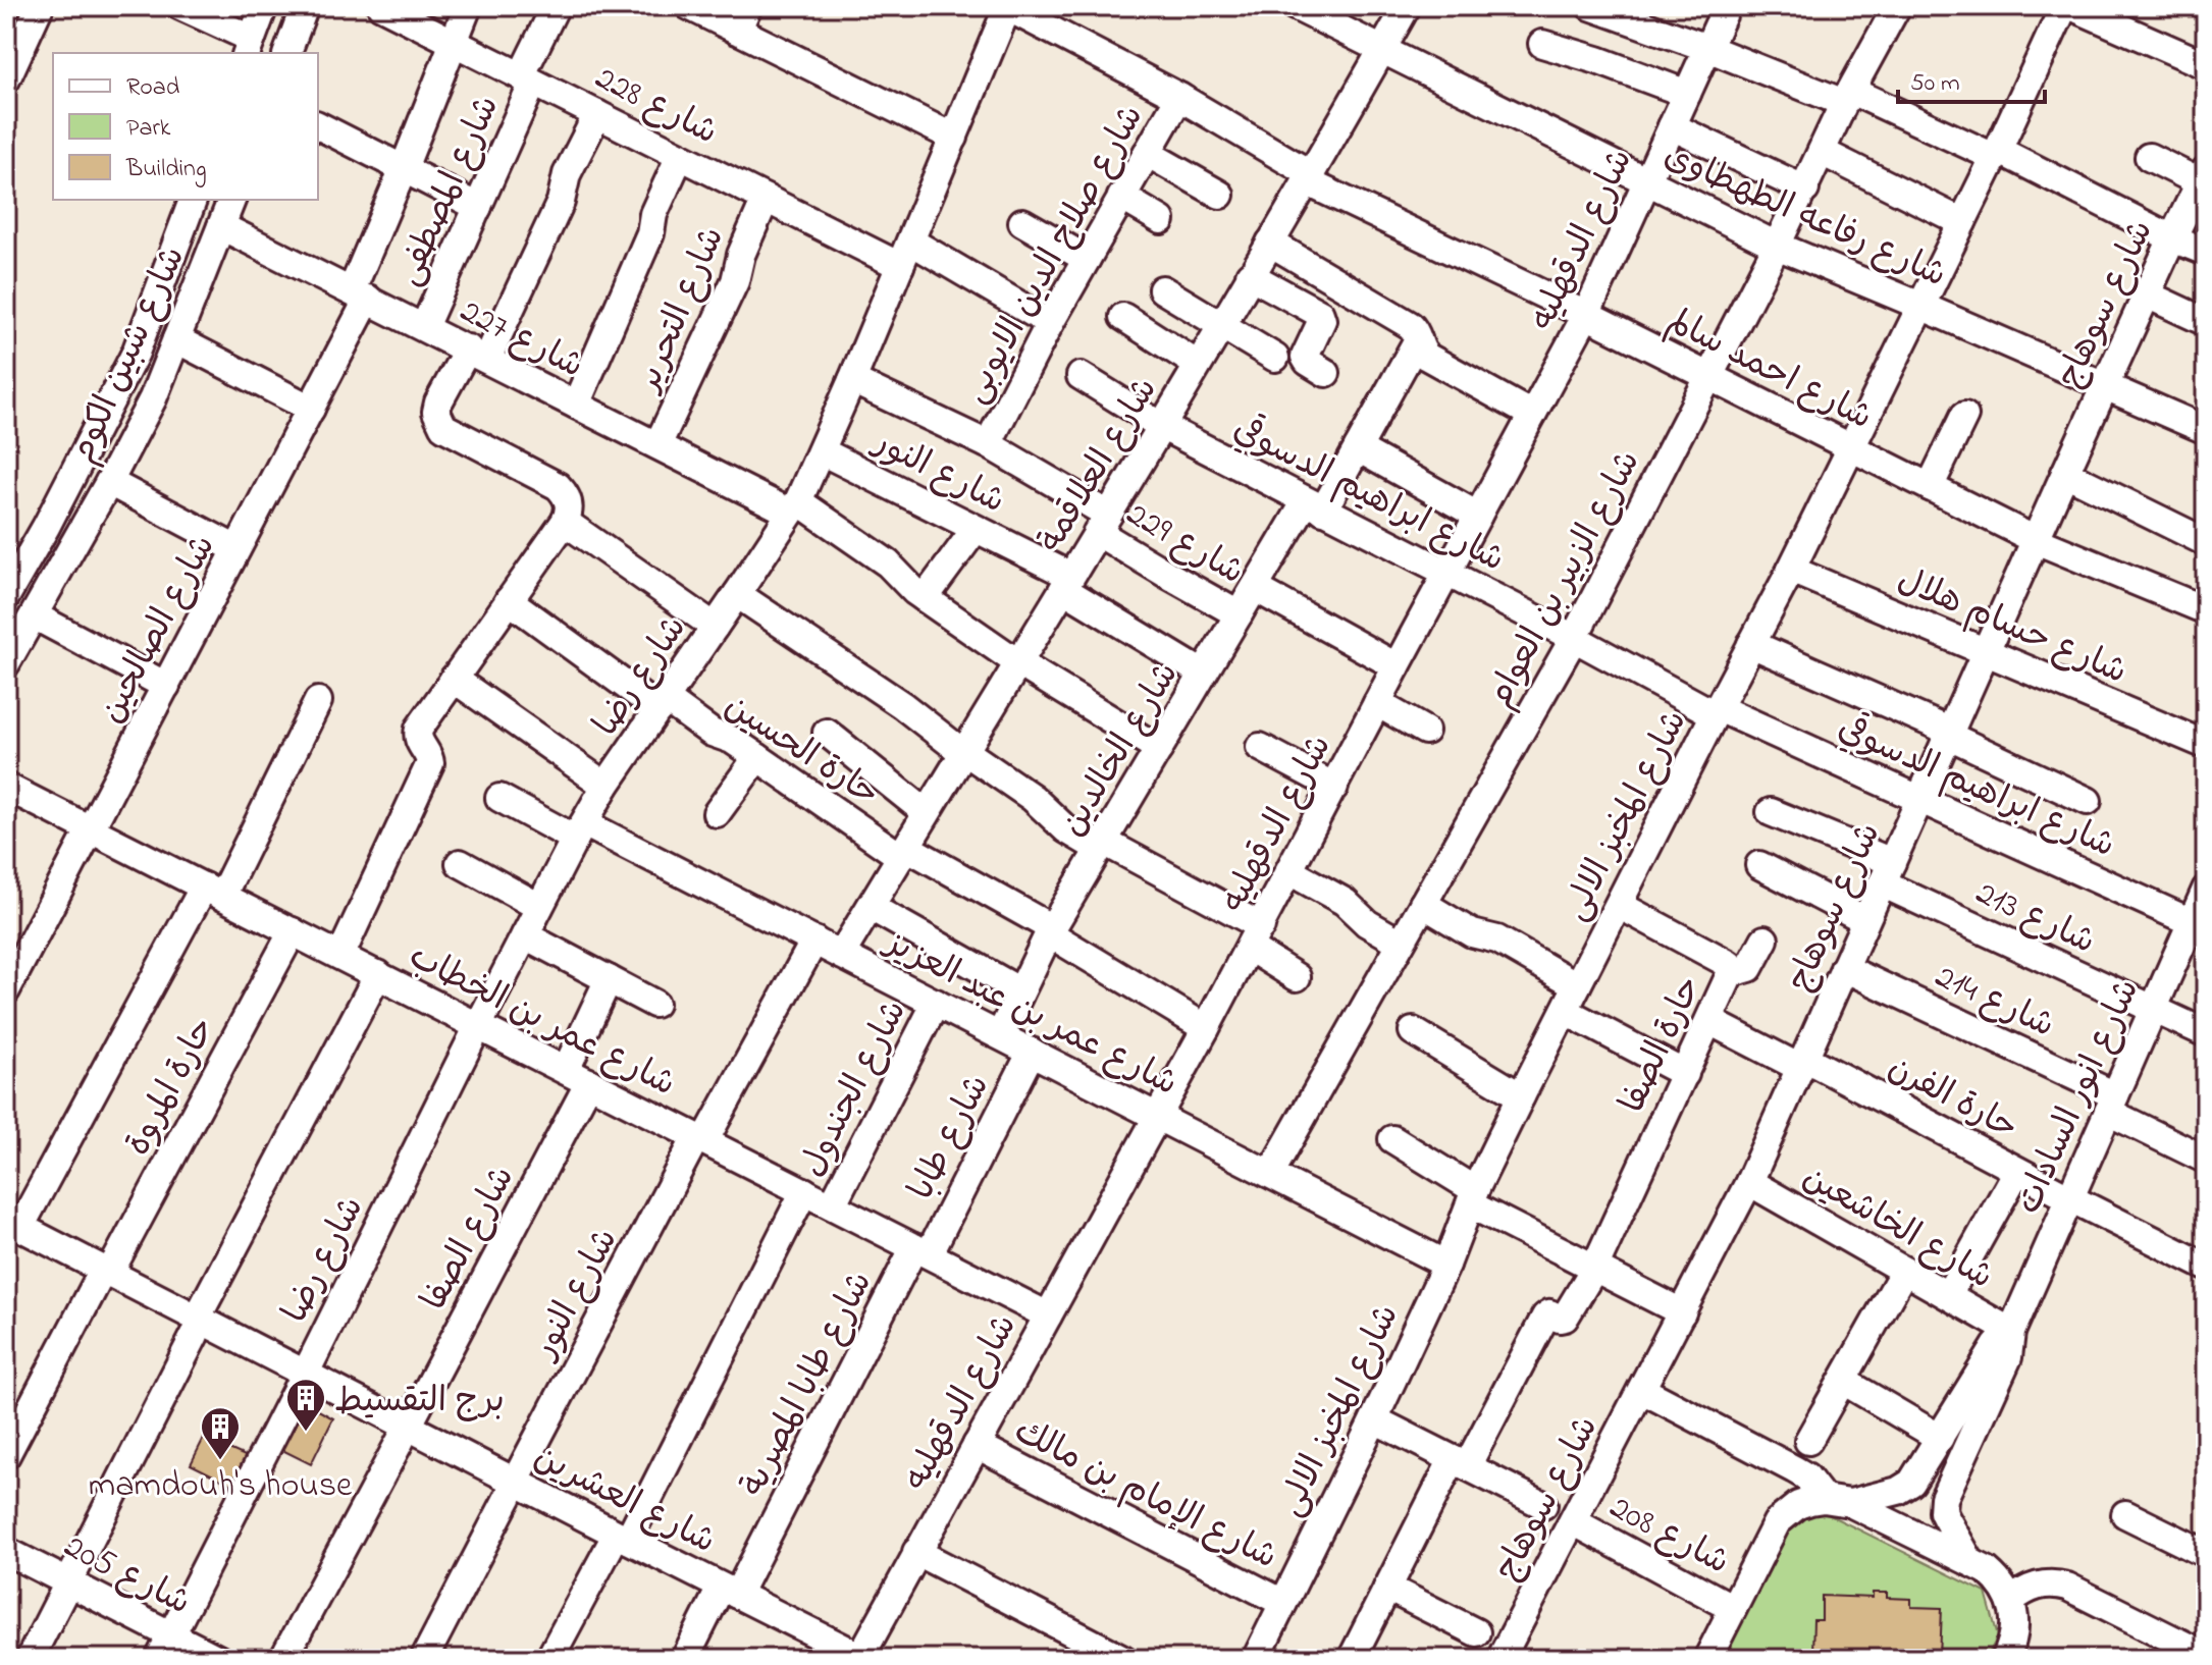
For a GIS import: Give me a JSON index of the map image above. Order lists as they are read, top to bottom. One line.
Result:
{"streets":{"street":["شارع 228","شارع المصطفى","شارع رفاعه الطهطاوى","شارع الدقهليه","شارع صلاح الدين الايوبى","شارع سوهاج","شارع التحرير","شارع 227","شارع شبين الكوم","شارع احمد سالم","شارع العلاقمة","شارع النور","شارع ابراهيم الدسوقي","شارع 229","شارع الزبير بن العوام","شارع حسام هلال","شارع الصالحين","شارع رضا","حارة الحسين","شارع الخالدين","شارع المخبز الالى","شارع 213","شارع 214","شارع عمر بن عبد العزيز","شارع عمر بن الخطاب","حارة الصفا","حارة المروة","شارع الجندول","حارة الفرن","شارع انور السادات","شارع طابا","شارع الخاشعين","شارع الصفا","شارع طابا المصرية","شارع الإمام بن مالك","شارع العشرين","شارع 208","شارع 205"]},"crossings":[["شارع 228","شارع المصطفى"],["شارع 228","شارع صلاح الدين الايوبى"],["شارع 228","شارع التحرير"],["شارع 228","شارع الصالحين"],["شارع 228","شارع رضا"],["شارع المصطفى","شارع 227"],["شارع رفاعه الطهطاوى","شارع الدقهليه"],["شارع رفاعه الطهطاوى","شارع سوهاج"],["شارع رفاعه الطهطاوى","شارع العلاقمة"],["شارع رفاعه الطهطاوى","شارع الزبير بن العوام"],["شارع رفاعه الطهطاوى","شارع المخبز الالى"],["شارع الدقهليه","شارع احمد سالم"],["شارع الدقهليه","شارع ابراهيم الدسوقي"],["شارع الدقهليه","حارة الحسين"],["شارع الدقهليه","شارع عمر بن عبد العزيز"],["شارع الدقهليه","شارع عمر بن الخطاب"],["شارع الدقهليه","شارع الإمام بن مالك"],["شارع الدقهليه","شارع العشرين"],["شارع صلاح الدين الايوبى","شارع احمد سالم"],["شارع صلاح الدين الايوبى","شارع 229"],["شارع سوهاج","شارع احمد سالم"],["شارع سوهاج","شارع ابراهيم الدسوقي"],["شارع سوهاج","شارع حسام هلال"],["شارع سوهاج","شارع 213"],["شارع سوهاج","شارع 214"],["شارع سوهاج","حارة الفرن"],["شارع سوهاج","شارع الخاشعين"],["شارع سوهاج","شارع 208"],["شارع التحرير","شارع 227"],["شارع 227","شارع شبين الكوم"],["شارع 227","شارع العلاقمة"],["شارع 227","شارع الصالحين"],["شارع 227","شارع رضا"],["شارع 227","شارع الخالدين"],["شارع احمد سالم","شارع العلاقمة"],["شارع احمد سالم","شارع الزبير بن العوام"],["شارع احمد سالم","شارع رضا"],["شارع احمد سالم","شارع المخبز الالى"],["شارع العلاقمة","شارع النور"],["شارع العلاقمة","شارع ابراهيم الدسوقي"],["شارع العلاقمة","شارع 229"],["شارع العلاقمة","حارة الحسين"],["شارع العلاقمة","شارع عمر بن عبد العزيز"],["شارع النور","شارع رضا"],["شارع النور","شارع الخالدين"],["شارع النور","شارع عمر بن عبد العزيز"],["شارع النور","شارع عمر بن الخطاب"],["شارع النور","شارع العشرين"],["شارع ابراهيم الدسوقي","شارع الزبير بن العوام"],["شارع ابراهيم الدسوقي","شارع الخالدين"],["شارع ابراهيم الدسوقي","شارع المخبز الالى"],["شارع ابراهيم الدسوقي","شارع انور السادات"],["شارع 229","شارع رضا"],["شارع 229","شارع الخالدين"],["شارع الزبير بن العوام","شارع عمر بن عبد العزيز"],["شارع حسام هلال","شارع المخبز الالى"],["شارع الصالحين","شارع عمر بن الخطاب"],["شارع رضا","حارة الحسين"],["شارع رضا","شارع عمر بن عبد العزيز"],["شارع رضا","شارع عمر بن الخطاب"],["شارع رضا","شارع العشرين"],["شارع رضا","شارع 205"],["حارة الحسين","شارع الخالدين"],["شارع الخالدين","شارع عمر بن عبد العزيز"],["شارع المخبز الالى","شارع عمر بن عبد العزيز"],["شارع المخبز الالى","حارة الصفا"],["شارع المخبز الالى","شارع الإمام بن مالك"],["شارع 213","شارع انور السادات"],["شارع 214","شارع انور السادات"],["شارع عمر بن عبد العزيز","شارع الجندول"],["شارع عمر بن عبد العزيز","شارع طابا"],["شارع عمر بن الخطاب","حارة المروة"],["شارع عمر بن الخطاب","شارع الجندول"],["شارع عمر بن الخطاب","شارع طابا"],["شارع عمر بن الخطاب","شارع الصفا"],["شارع عمر بن الخطاب","شارع طابا المصرية"],["حارة الصفا","حارة الفرن"],["حارة المروة","شارع العشرين"],["حارة الفرن","شارع انور السادات"],["شارع انور السادات","شارع الخاشعين"],["شارع طابا","شارع طابا المصرية"],["شارع الصفا","شارع العشرين"],["شارع طابا المصرية","شارع العشرين"]],"places":{"building":["برج التقسيط","mamdouh's house"]},"legend":["Road","Park","Building"],"scale_bar":"50 m"}
